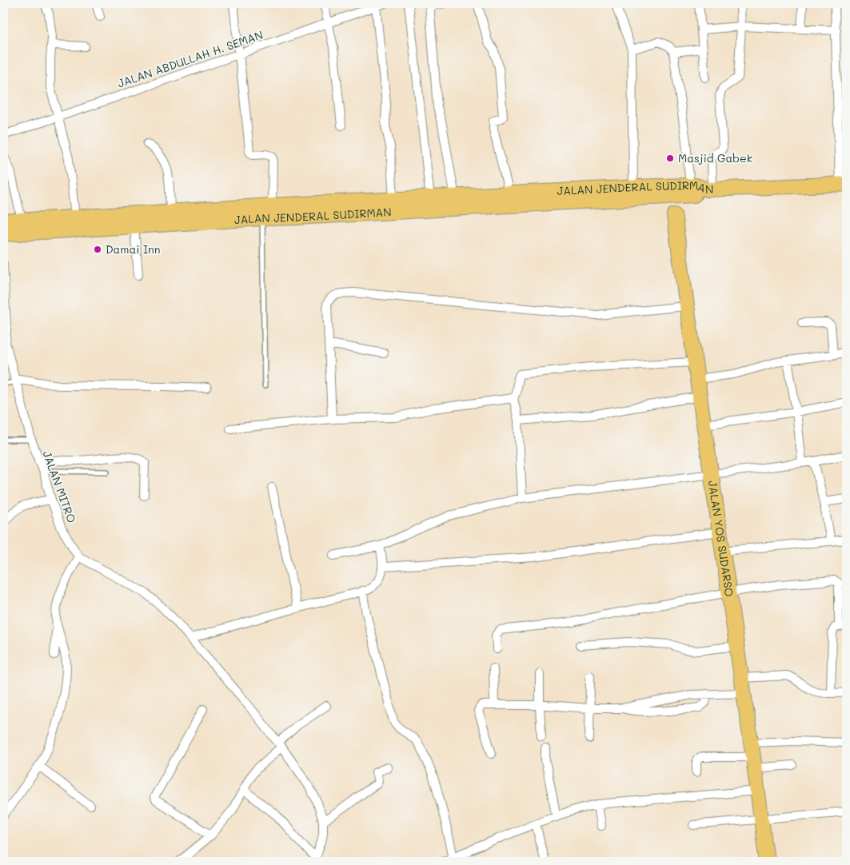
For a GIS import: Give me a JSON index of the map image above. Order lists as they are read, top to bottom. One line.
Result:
{"streets":{"highway":["JALAN JENDERAL SUDIRMAN","JALAN YOS SUDARSO"],"street":["JALAN ABDULLAH H. SEMAN","JALAN MITRO"]},"places":["Masjid Gabek","Damai Inn"]}
